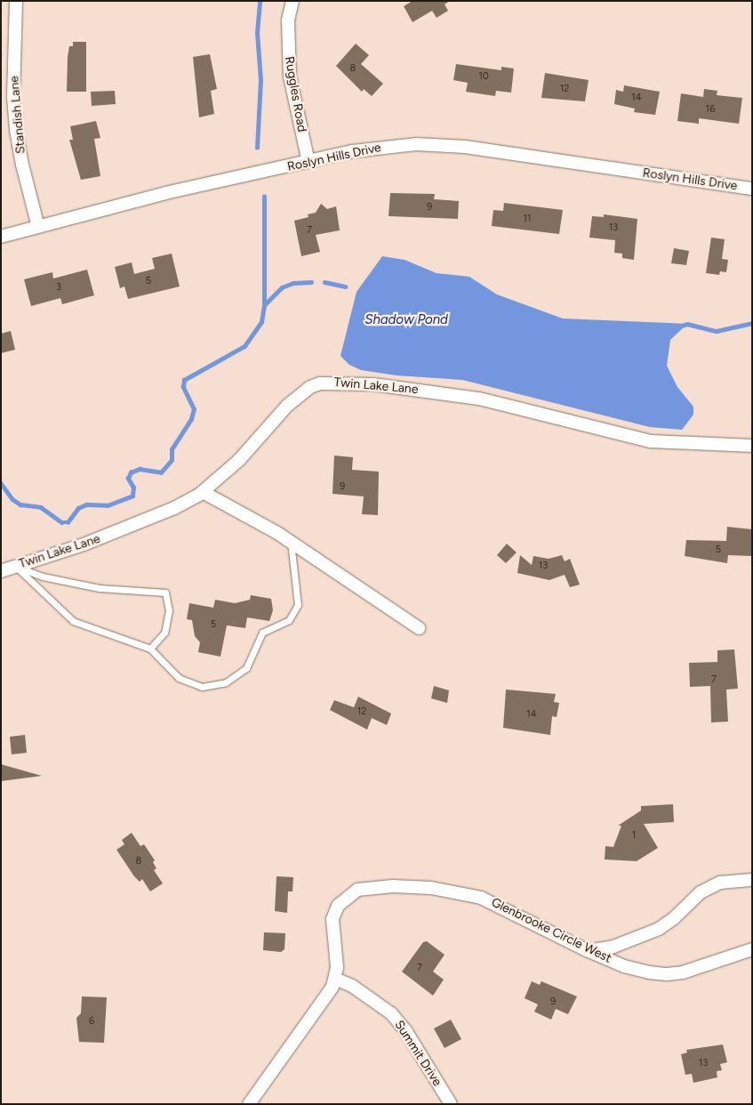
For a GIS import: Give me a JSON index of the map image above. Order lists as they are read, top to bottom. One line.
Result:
{"streets":{"street":["Ruggles Road","Standish Lane","Roslyn Hills Drive","Twin Lake Lane","Glenbrooke Circle West","Summit Drive"]},"crossings":[["Ruggles Road","Roslyn Hills Drive"],["Standish Lane","Roslyn Hills Drive"],["Glenbrooke Circle West","Summit Drive"]],"water":["Shadow Pond"],"house_numbers":["8","10","12","14","16","9","11","13","7","5","3","9","5","13","5","7","12","14","1","8","7","9","6","13"]}
